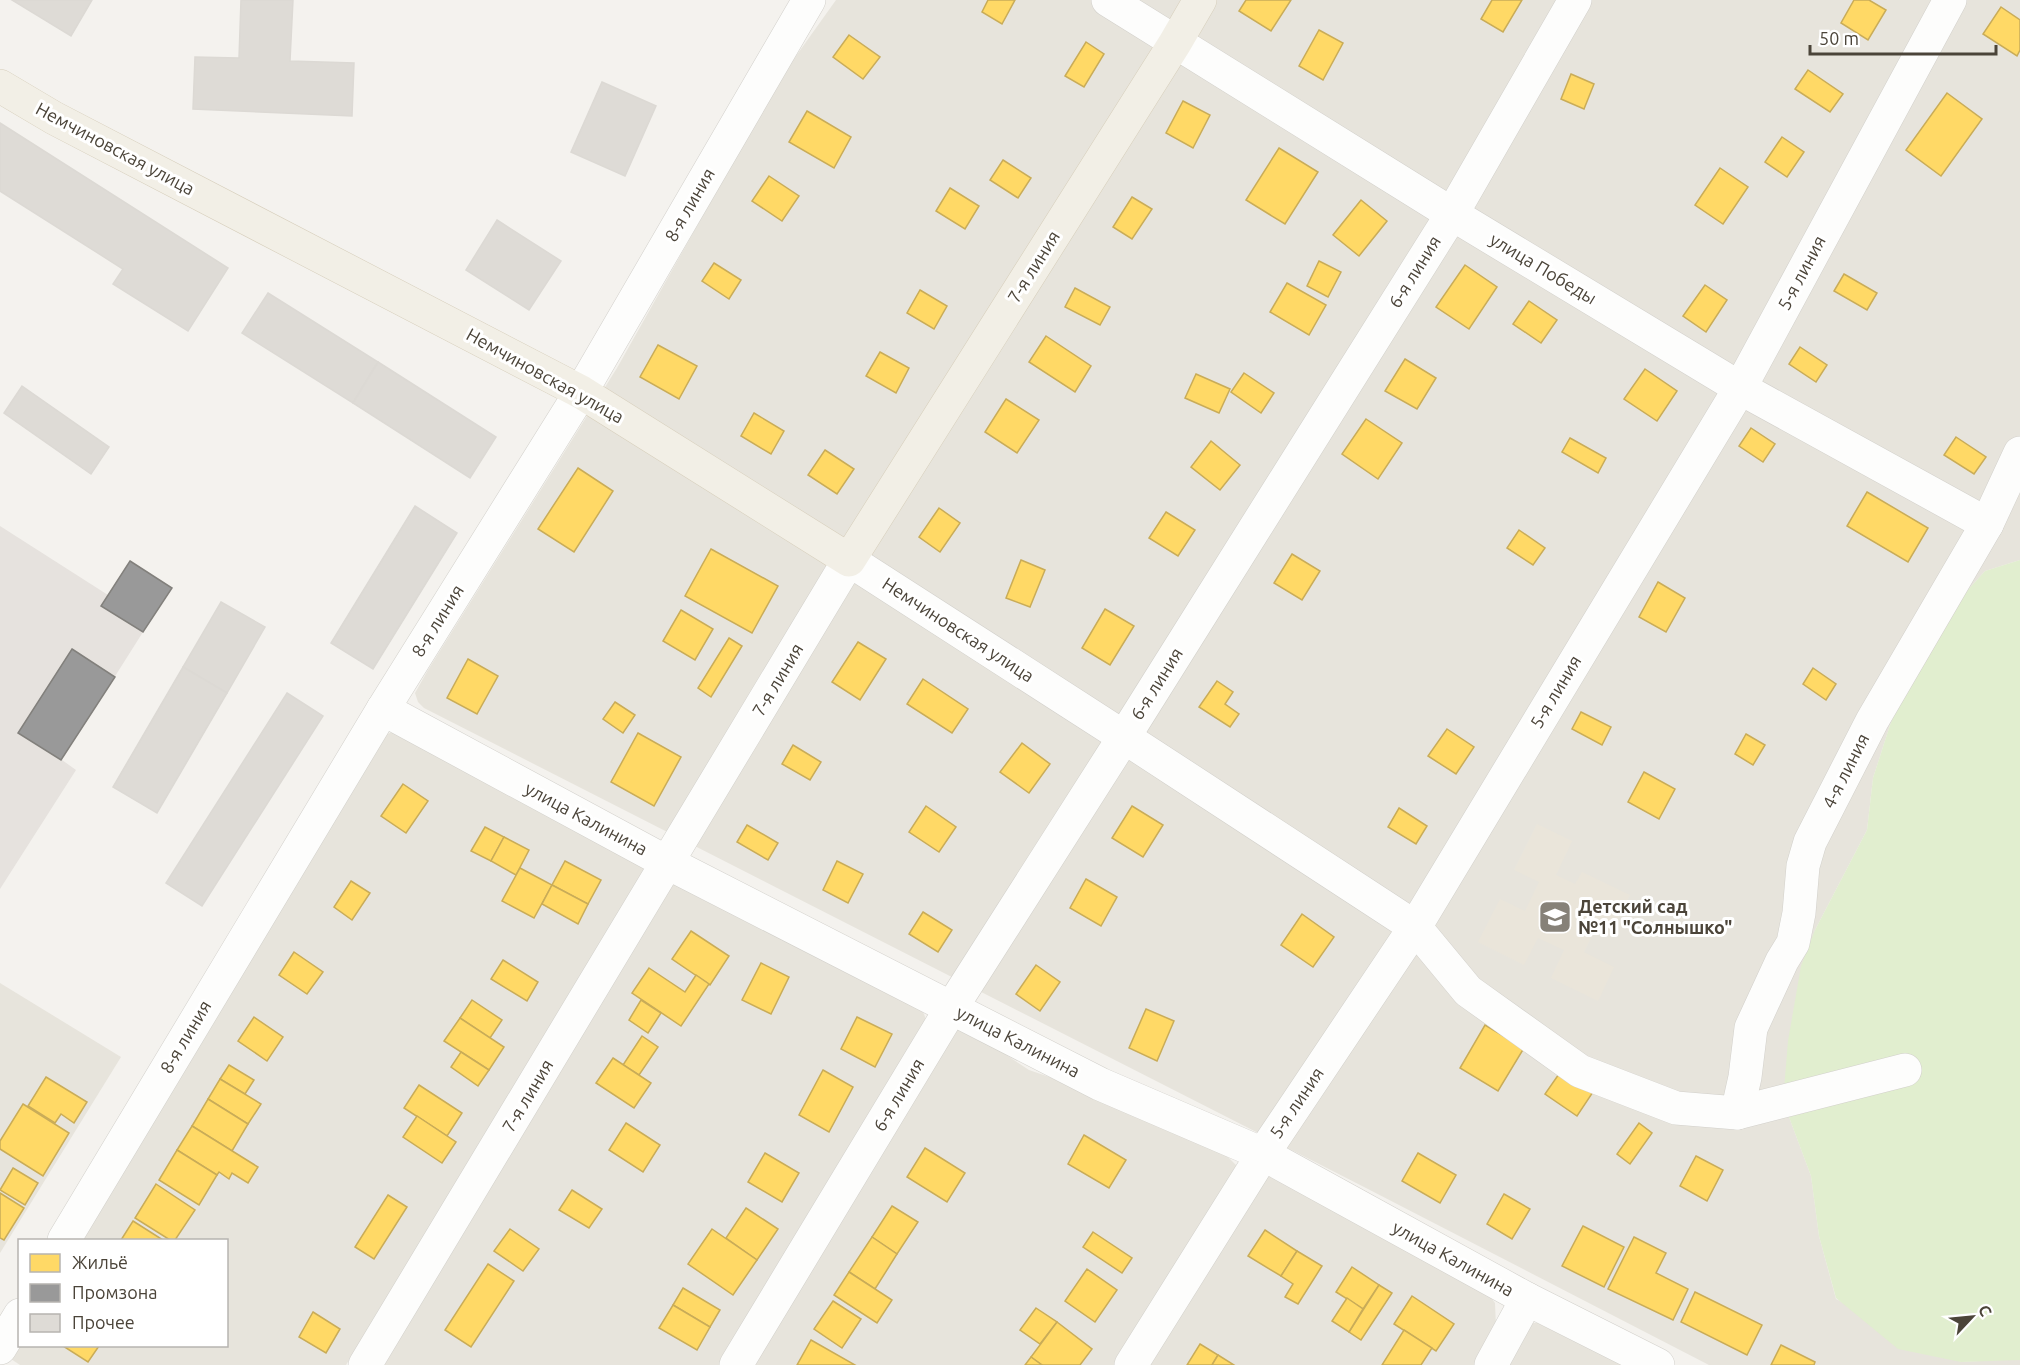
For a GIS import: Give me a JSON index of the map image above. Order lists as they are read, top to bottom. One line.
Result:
{"streets":{"main road":["Немчиновская улица","7-я линия"],"street":["8-я линия","улица Победы","6-я линия","5-я линия","4-я линия","улица Калинина"]},"crossings":[["Немчиновская улица","8-я линия"],["Немчиновская улица","7-я линия"],["Немчиновская улица","6-я линия"],["Немчиновская улица","5-я линия"],["Немчиновская улица","4-я линия"],["8-я линия","улица Калинина"],["7-я линия","улица Победы"],["7-я линия","улица Калинина"],["улица Победы","6-я линия"],["улица Победы","5-я линия"],["улица Победы","4-я линия"],["6-я линия","улица Калинина"],["5-я линия","улица Калинина"]],"places":{"school or university":["Детский сад №11 \"Солнышко\""]},"legend":["Жильё","Промзона","Прочее"],"scale_bar":"50 m","north":"top right"}
